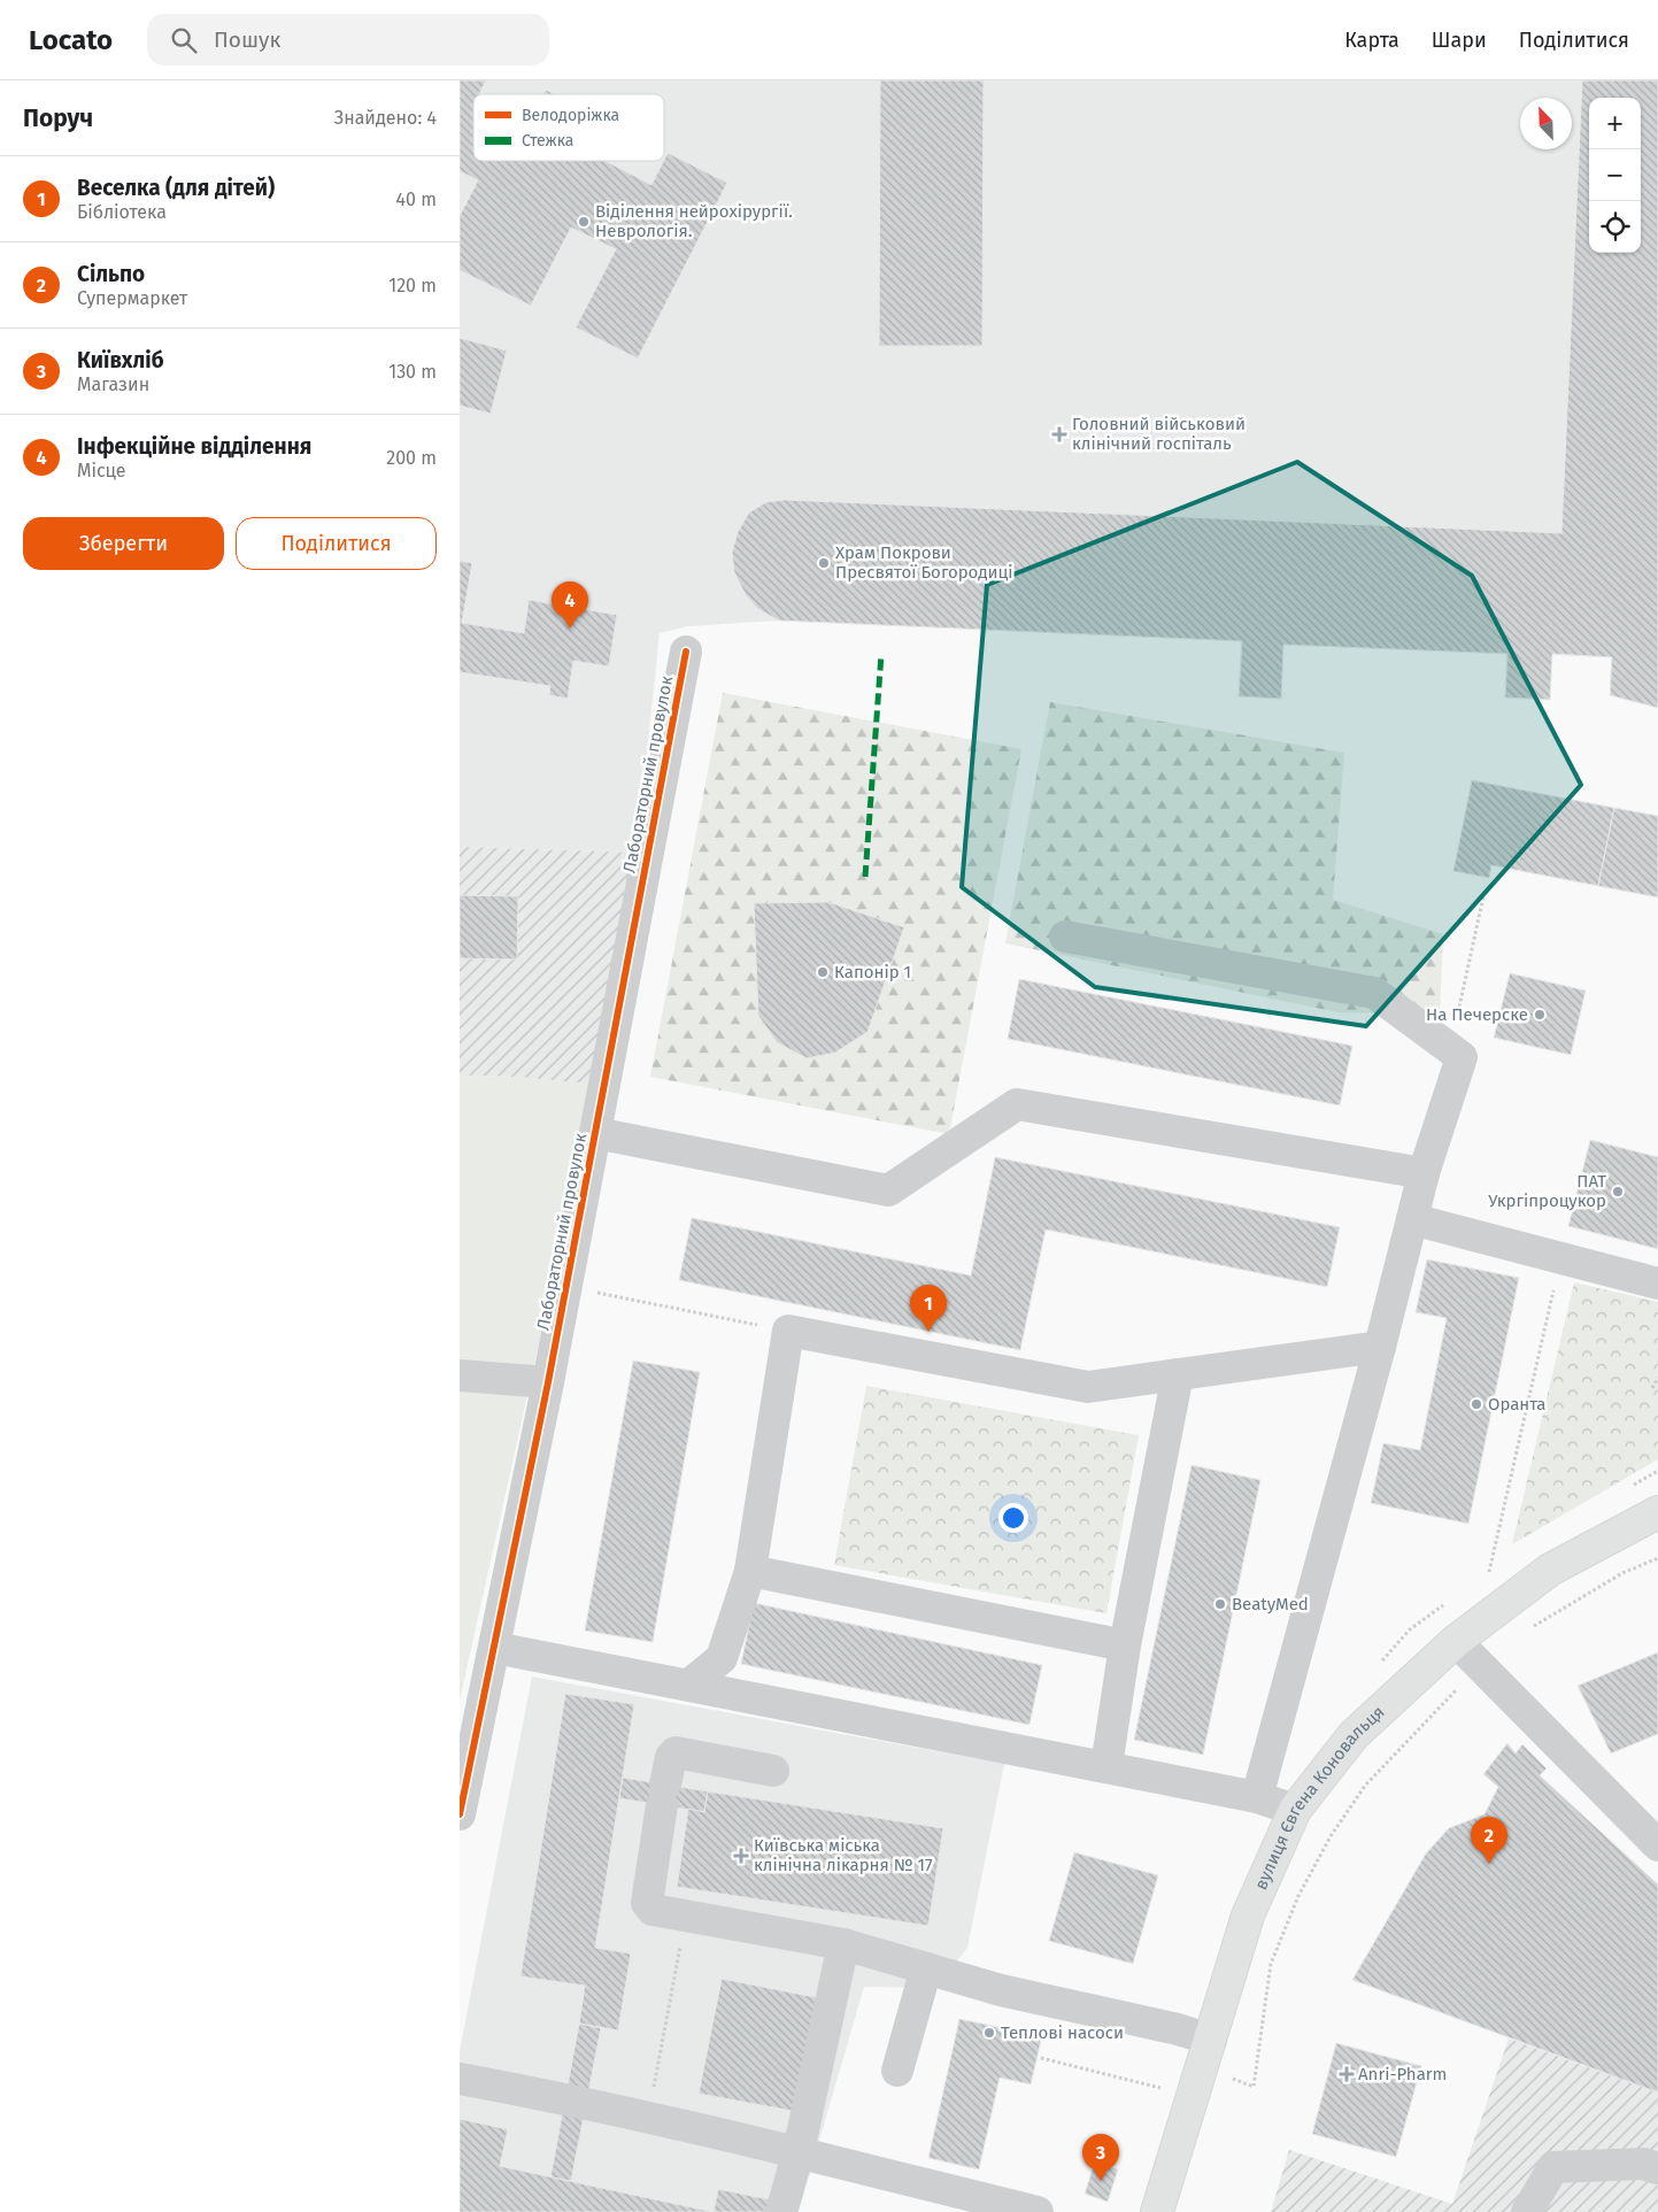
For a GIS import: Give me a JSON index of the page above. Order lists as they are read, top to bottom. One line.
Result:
{"streets":{"main road":["вулиця Євгена Коновальця"],"street":["Лабораторний провулок"]},"places":{"other":["Віділення нейрохірургії. Неврологія.","Храм Покрови Пресвятої Богородиці","Капонір 1","На Печерске","ПАТ Укргіпроцукор","Оранта","BeatyMed","Теплові насоси"],"health":["Головний військовий клінічний госпіталь","Київська міська клінічна лікарня № 17","Anri-Pharm"]},"legend":["Велодоріжка","Стежка"],"north":"top left","page":{"header":"Locato","search":"Пошук","nav":["Карта","Шари","Поділитися"],"heading":["Поруч","Знайдено: 4"],"map_buttons":["+","−"],"list":[{"mark":"1","name":"Веселка (для дітей)","note":"Бібліотека","value":"40 m"},{"mark":"2","name":"Сільпо","note":"Супермаркет","value":"120 m"},{"mark":"3","name":"Київхліб","note":"Магазин","value":"130 m"},{"mark":"4","name":"Інфекційне відділення","note":"Місце","value":"200 m"}],"buttons":["Зберегти","Поділитися"],"pins":["4","1","2","3"]}}
